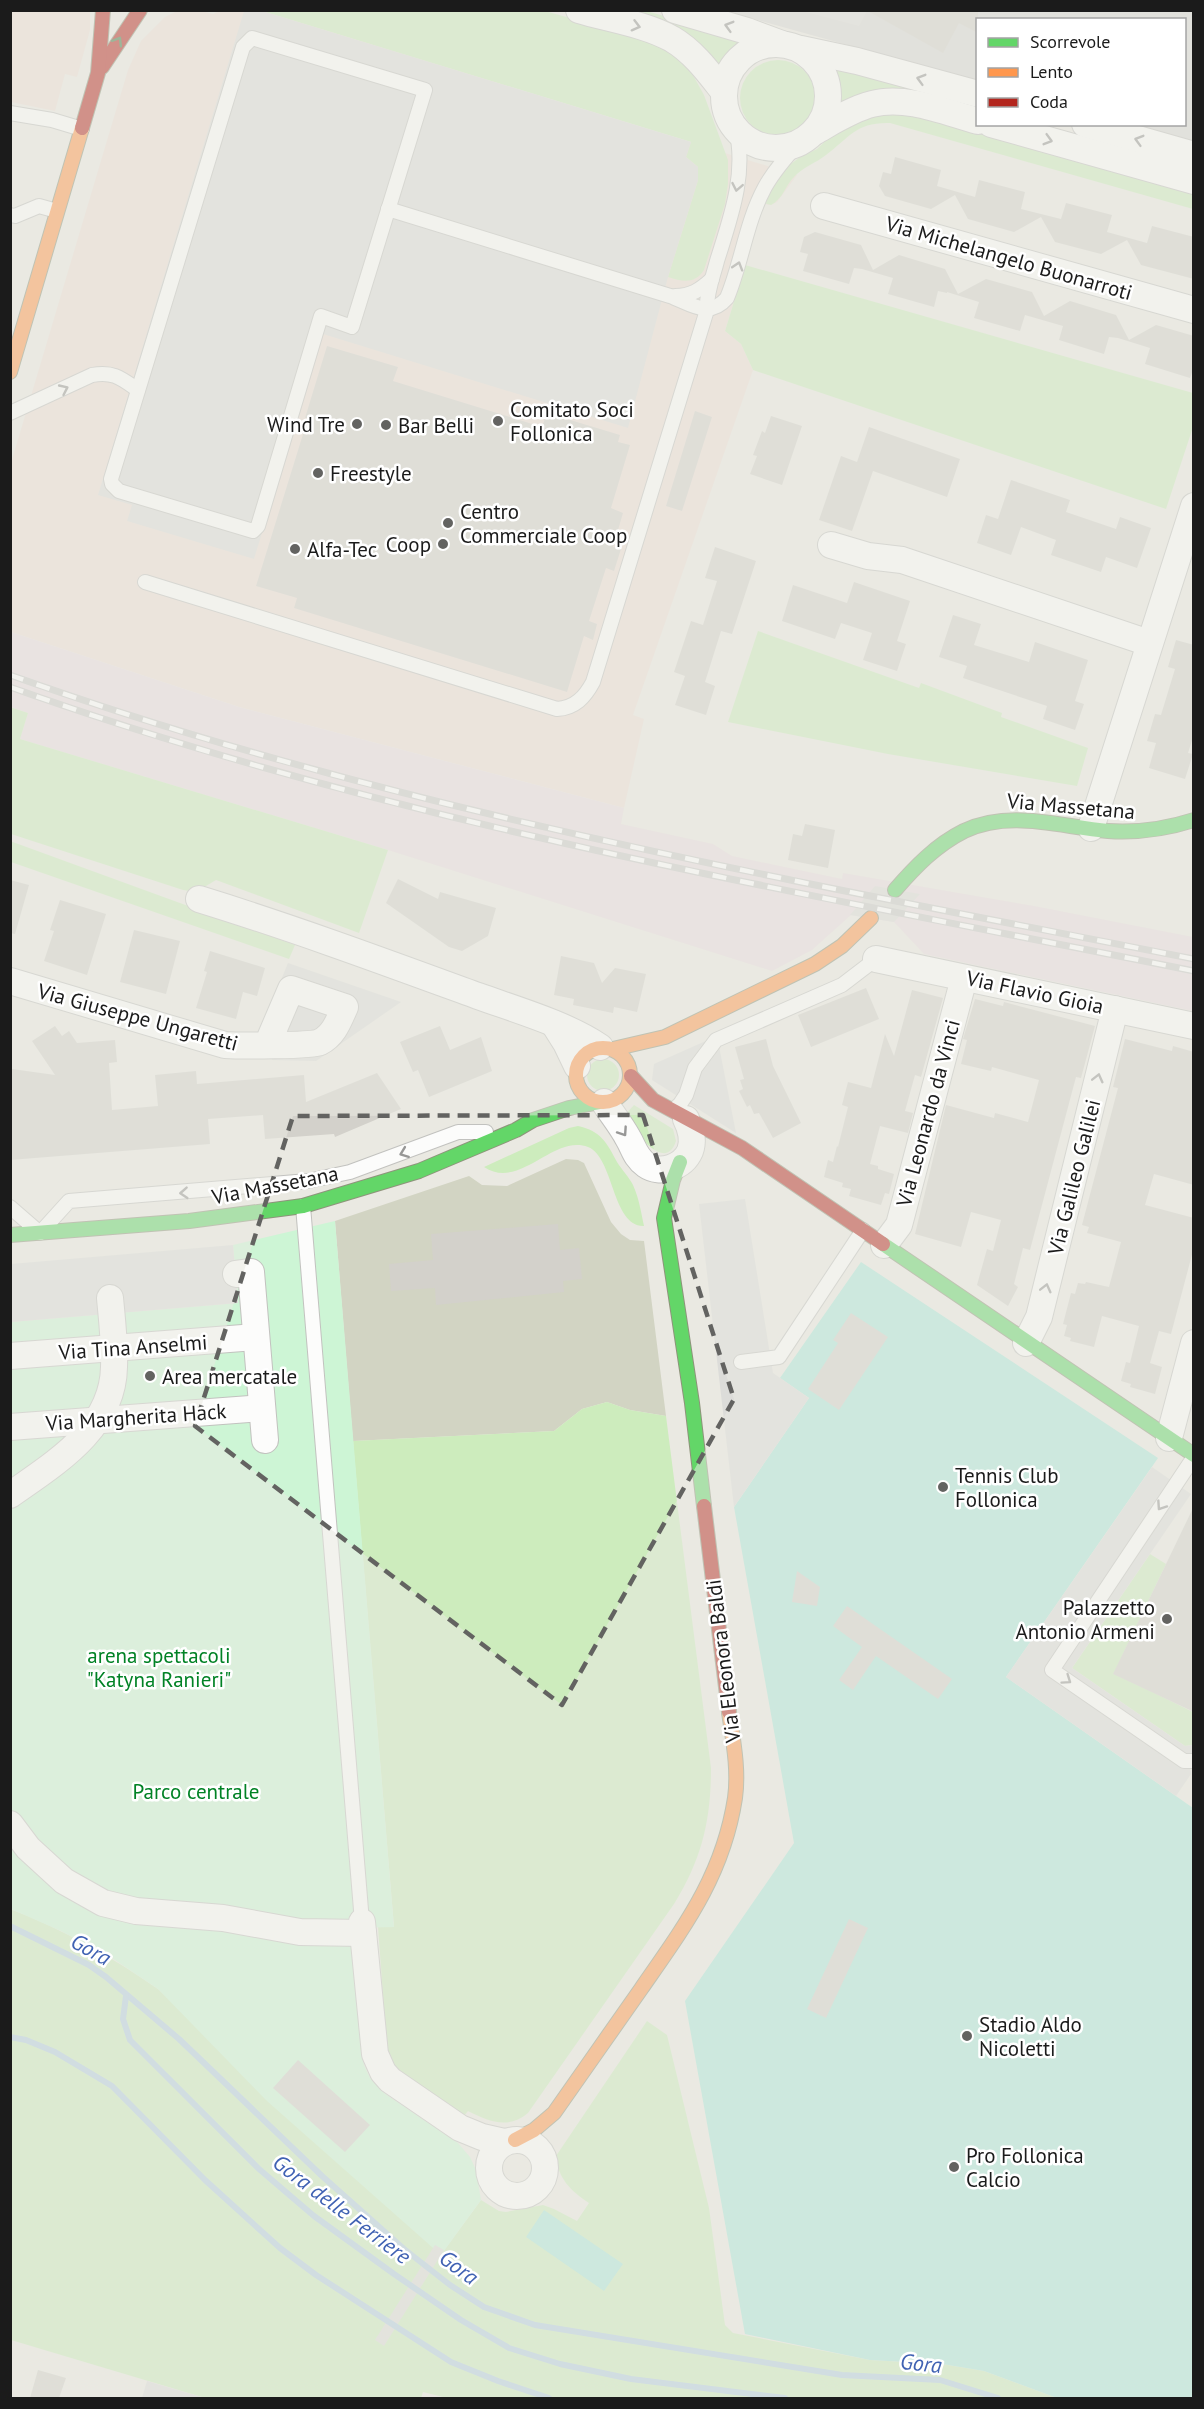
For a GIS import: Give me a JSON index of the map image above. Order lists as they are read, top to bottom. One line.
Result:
{"streets":{"main road":["Via Massetana","Via Eleonora Baldi"],"street":["Via Michelangelo Buonarroti","Via Flavio Gioia","Via Giuseppe Ungaretti","Via Leonardo da Vinci","Via Galileo Galilei","Via Tina Anselmi","Via Margherita Hack"]},"crossings":[["Via Flavio Gioia","Via Leonardo da Vinci"],["Via Flavio Gioia","Via Galileo Galilei"]],"one_way":["Via Galileo Galilei"],"water":["Gora","Gora delle Ferriere"],"parks":["arena spettacoli \"Katyna Ranieri\"","Parco centrale"],"places":["Comitato Soci Follonica","Wind Tre","Bar Belli","Freestyle","Centro Commerciale Coop","Coop","Alfa-Tec","Area mercatale","Tennis Club Follonica","Palazzetto Antonio Armeni","Stadio Aldo Nicoletti","Pro Follonica Calcio"],"legend":["Scorrevole","Lento","Coda"]}
